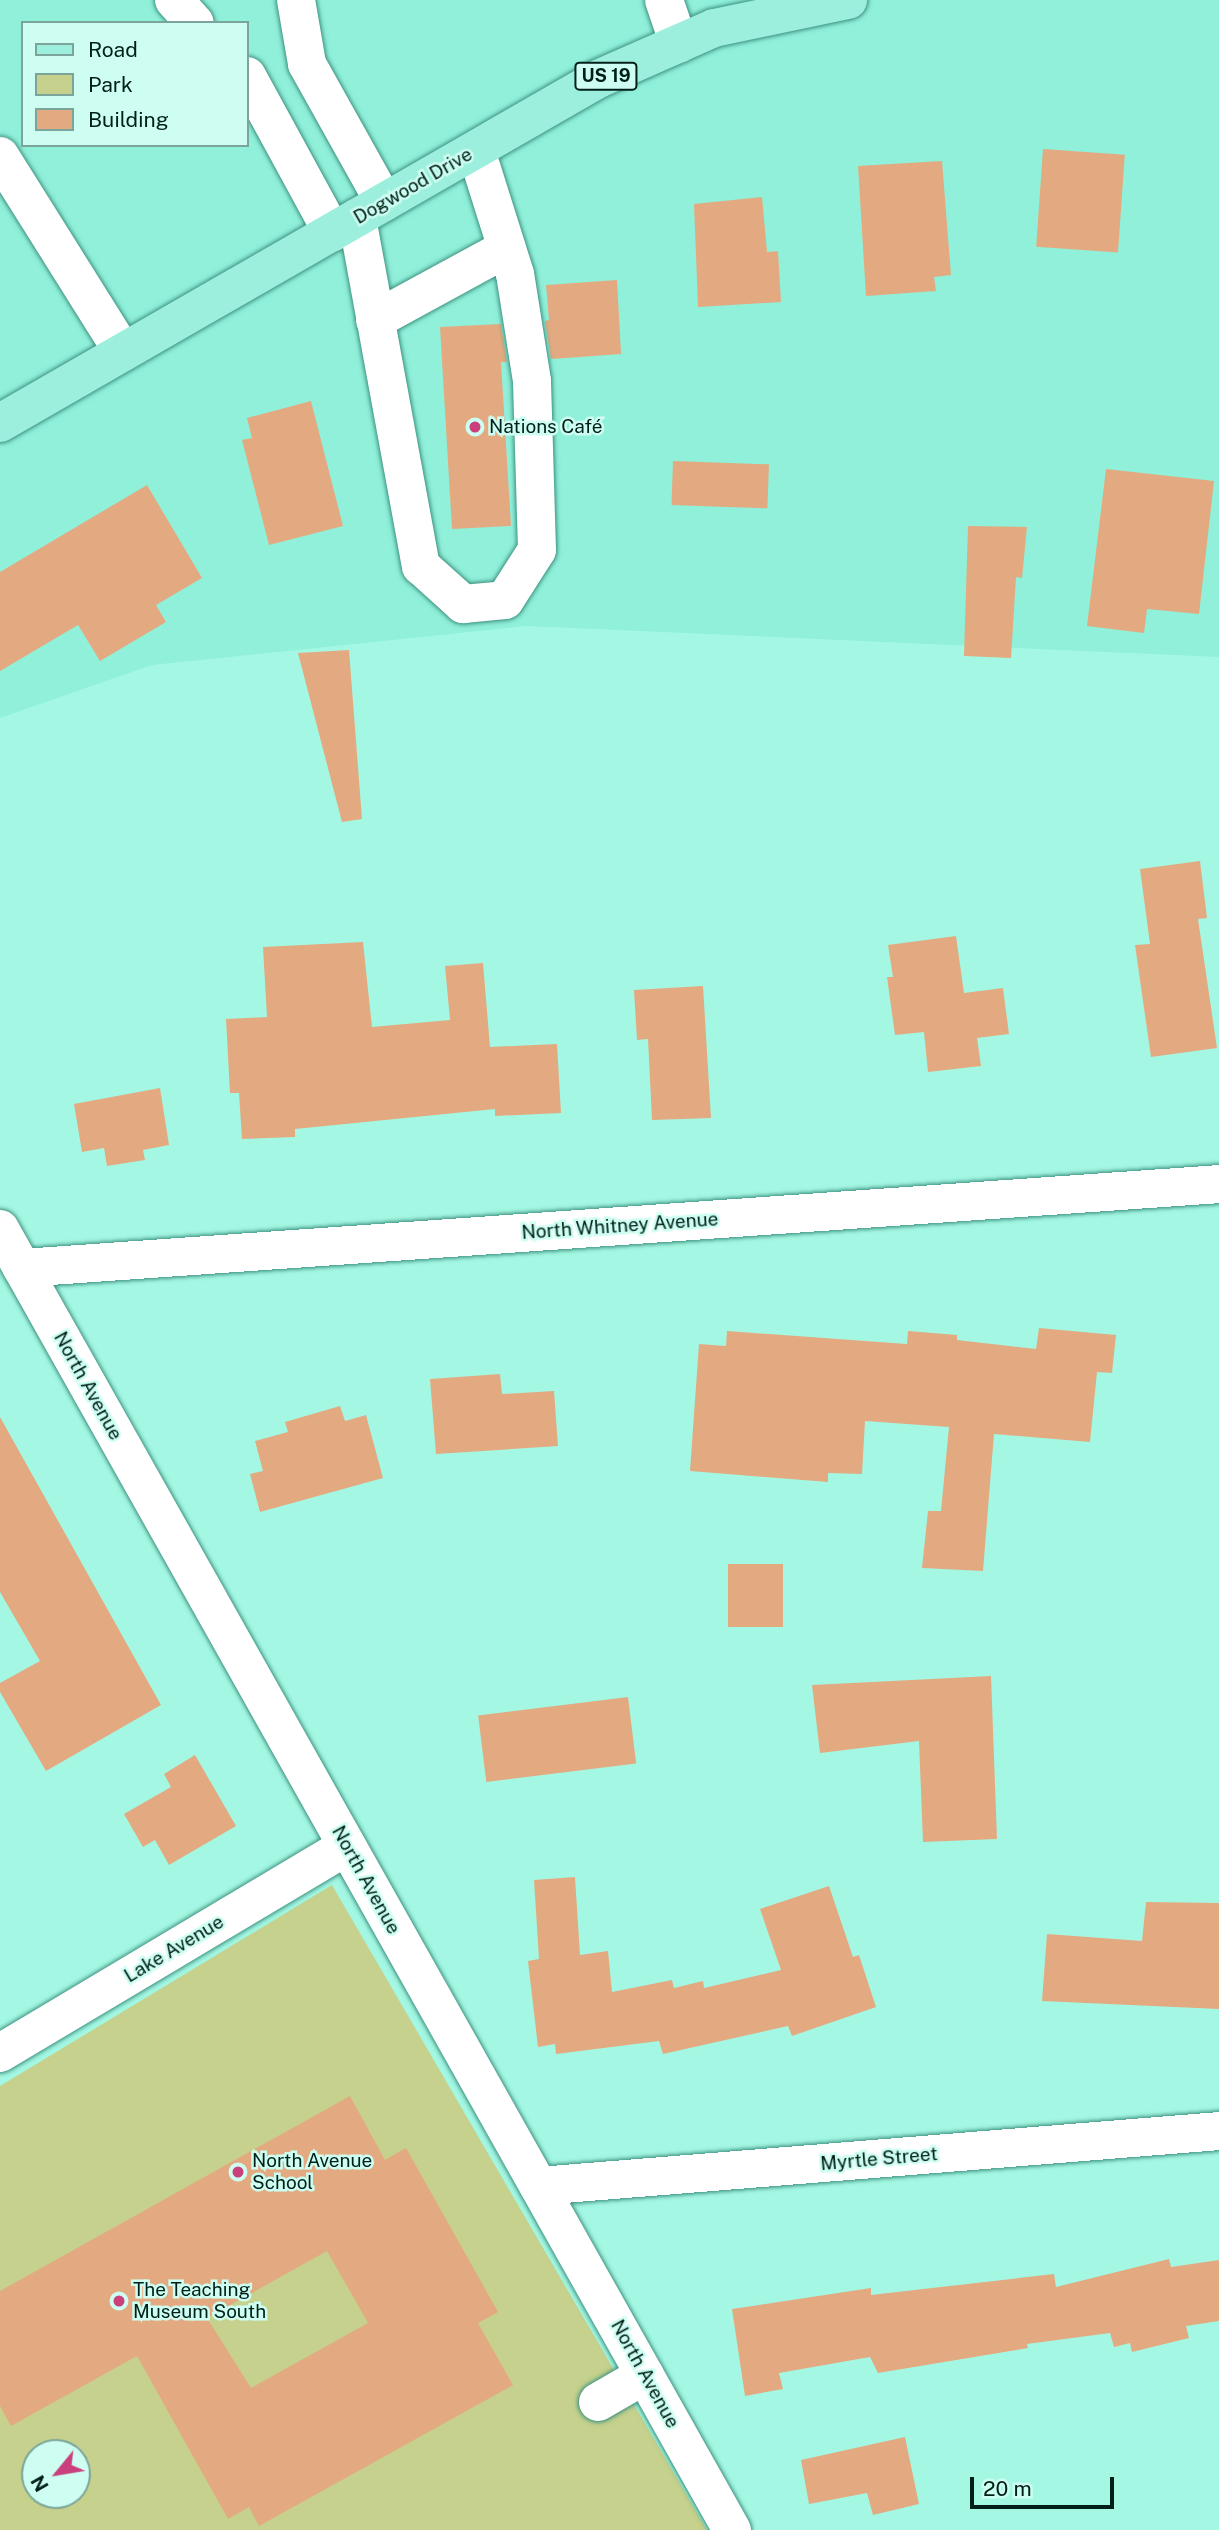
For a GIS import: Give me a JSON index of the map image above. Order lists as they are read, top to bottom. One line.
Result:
{"streets":{"main road":["US 19","Dogwood Drive"],"street":["North Whitney Avenue","North Avenue","Lake Avenue","Myrtle Street"]},"crossings":[["North Whitney Avenue","North Avenue"],["North Avenue","Lake Avenue"],["North Avenue","Myrtle Street"]],"places":["Nations Café","North Avenue School","The Teaching Museum South"],"legend":["Road","Park","Building"],"scale_bar":"20 m","north":"bottom left"}
